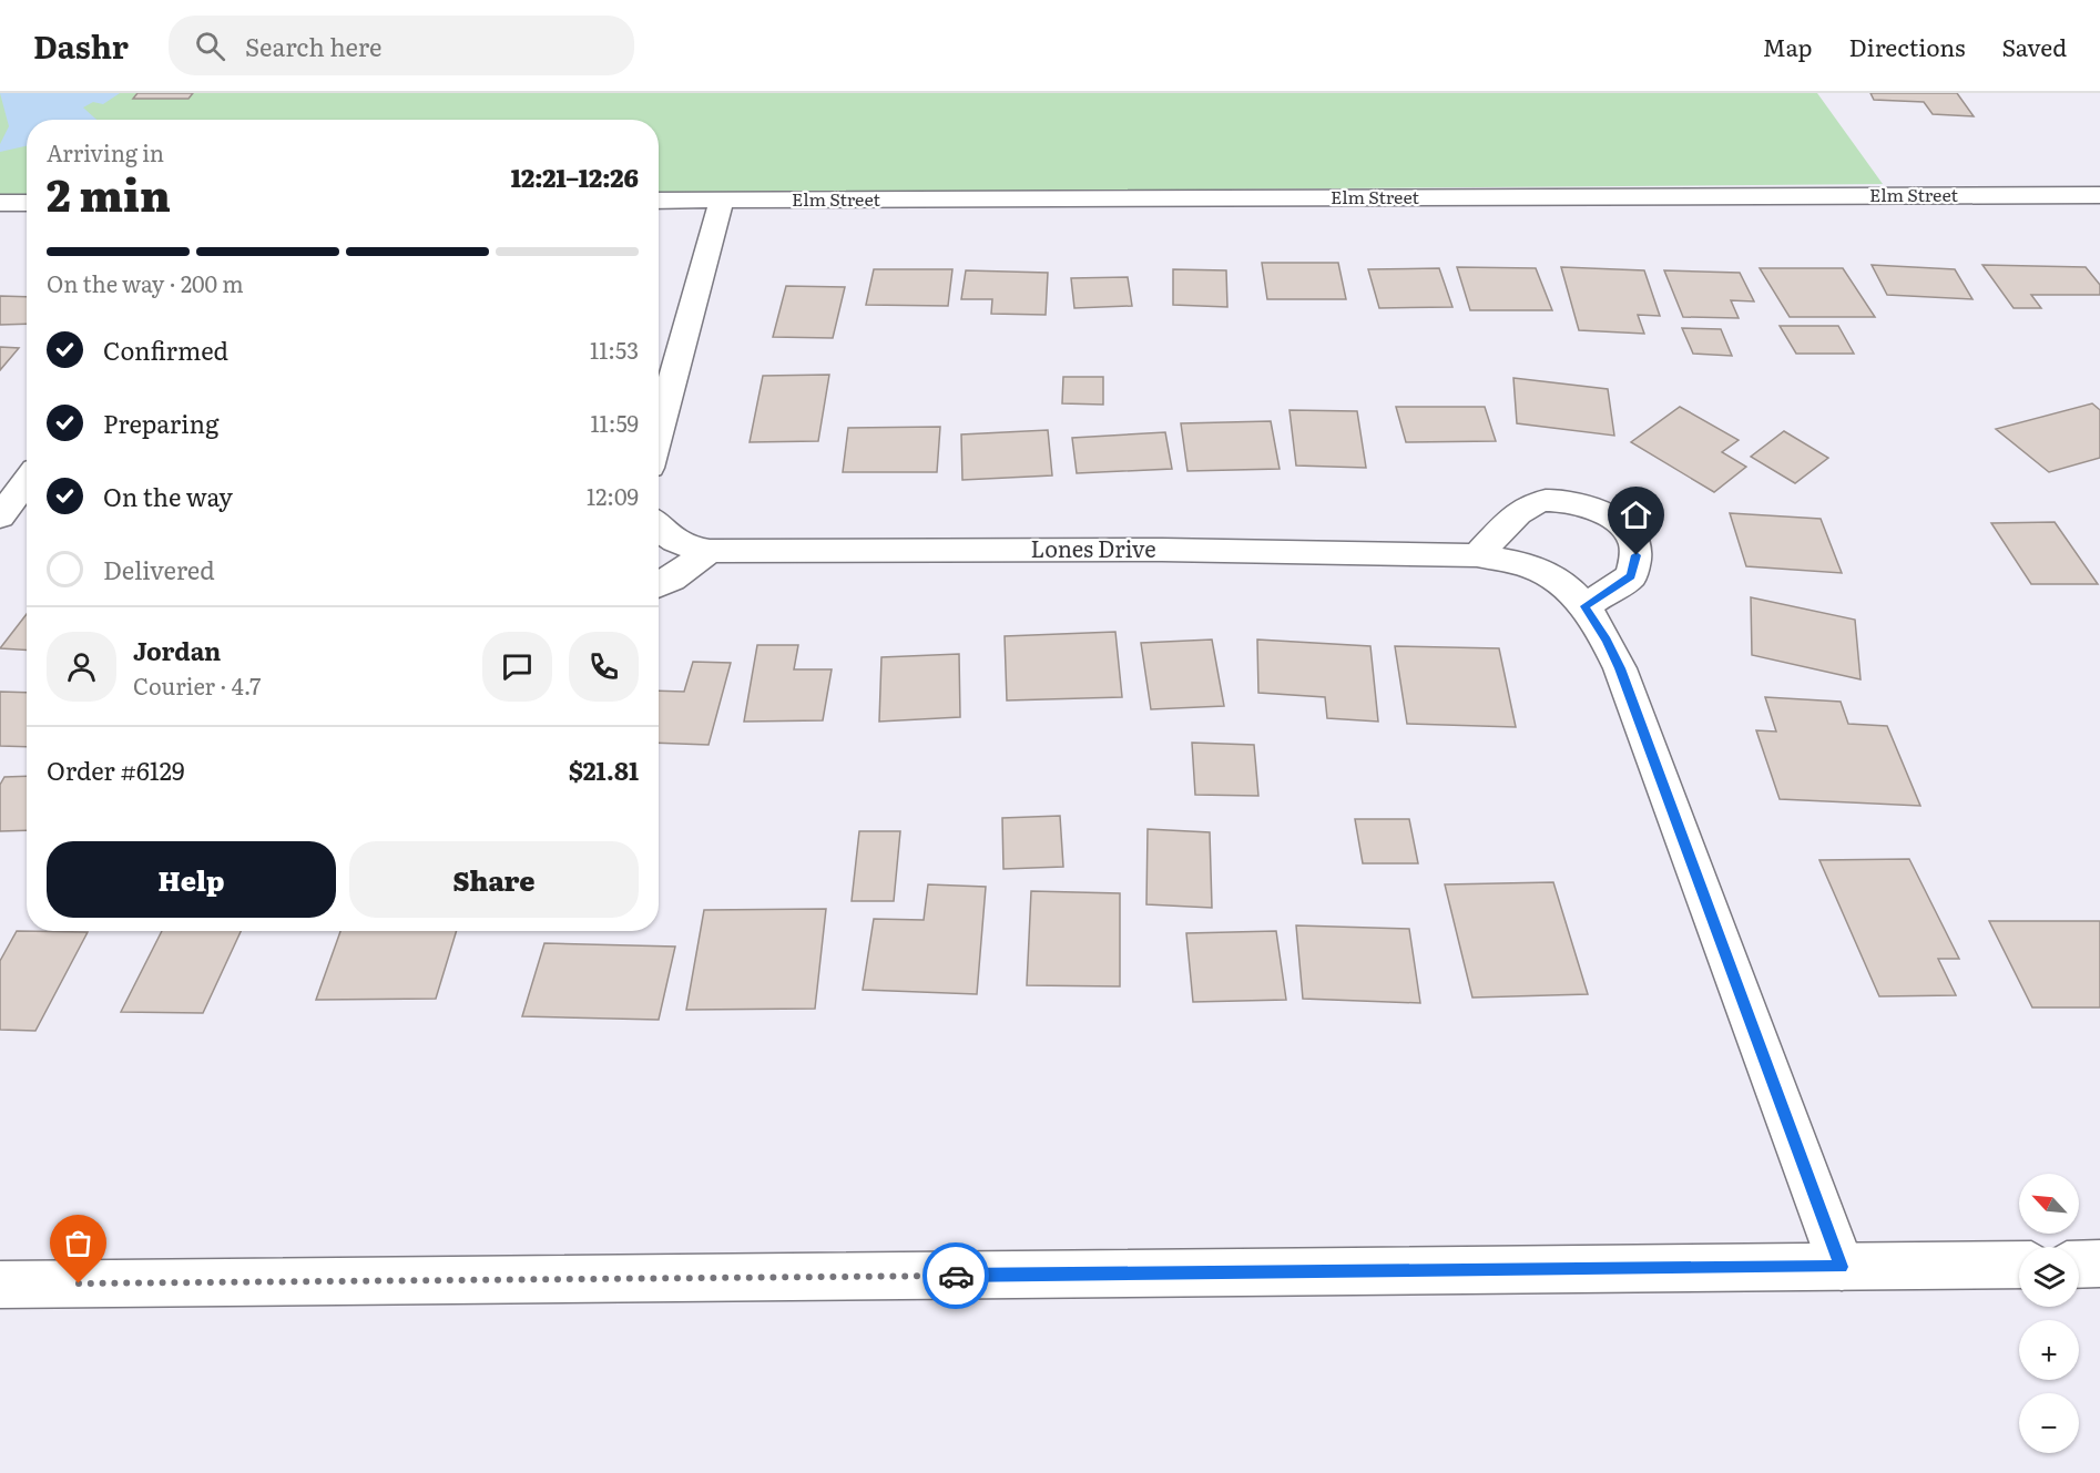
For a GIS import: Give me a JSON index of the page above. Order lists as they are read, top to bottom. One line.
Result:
{"streets":{"street":["Elm Street","Lones Drive"]},"north":"top left","page":{"header":"Dashr","search":"Search here","nav":["Map","Directions","Saved"],"heading":["2 min","Arriving in","12:21–12:26"],"panel":["Jordan","Courier · 4.7","Order #6129","$21.81"],"bar":"On the way · 200 m","list":[["Confirmed","11:53"],["Preparing","11:59"],["On the way","12:09"],"Delivered"],"buttons":["Help","Share"],"map_buttons":["+","−"]}}
